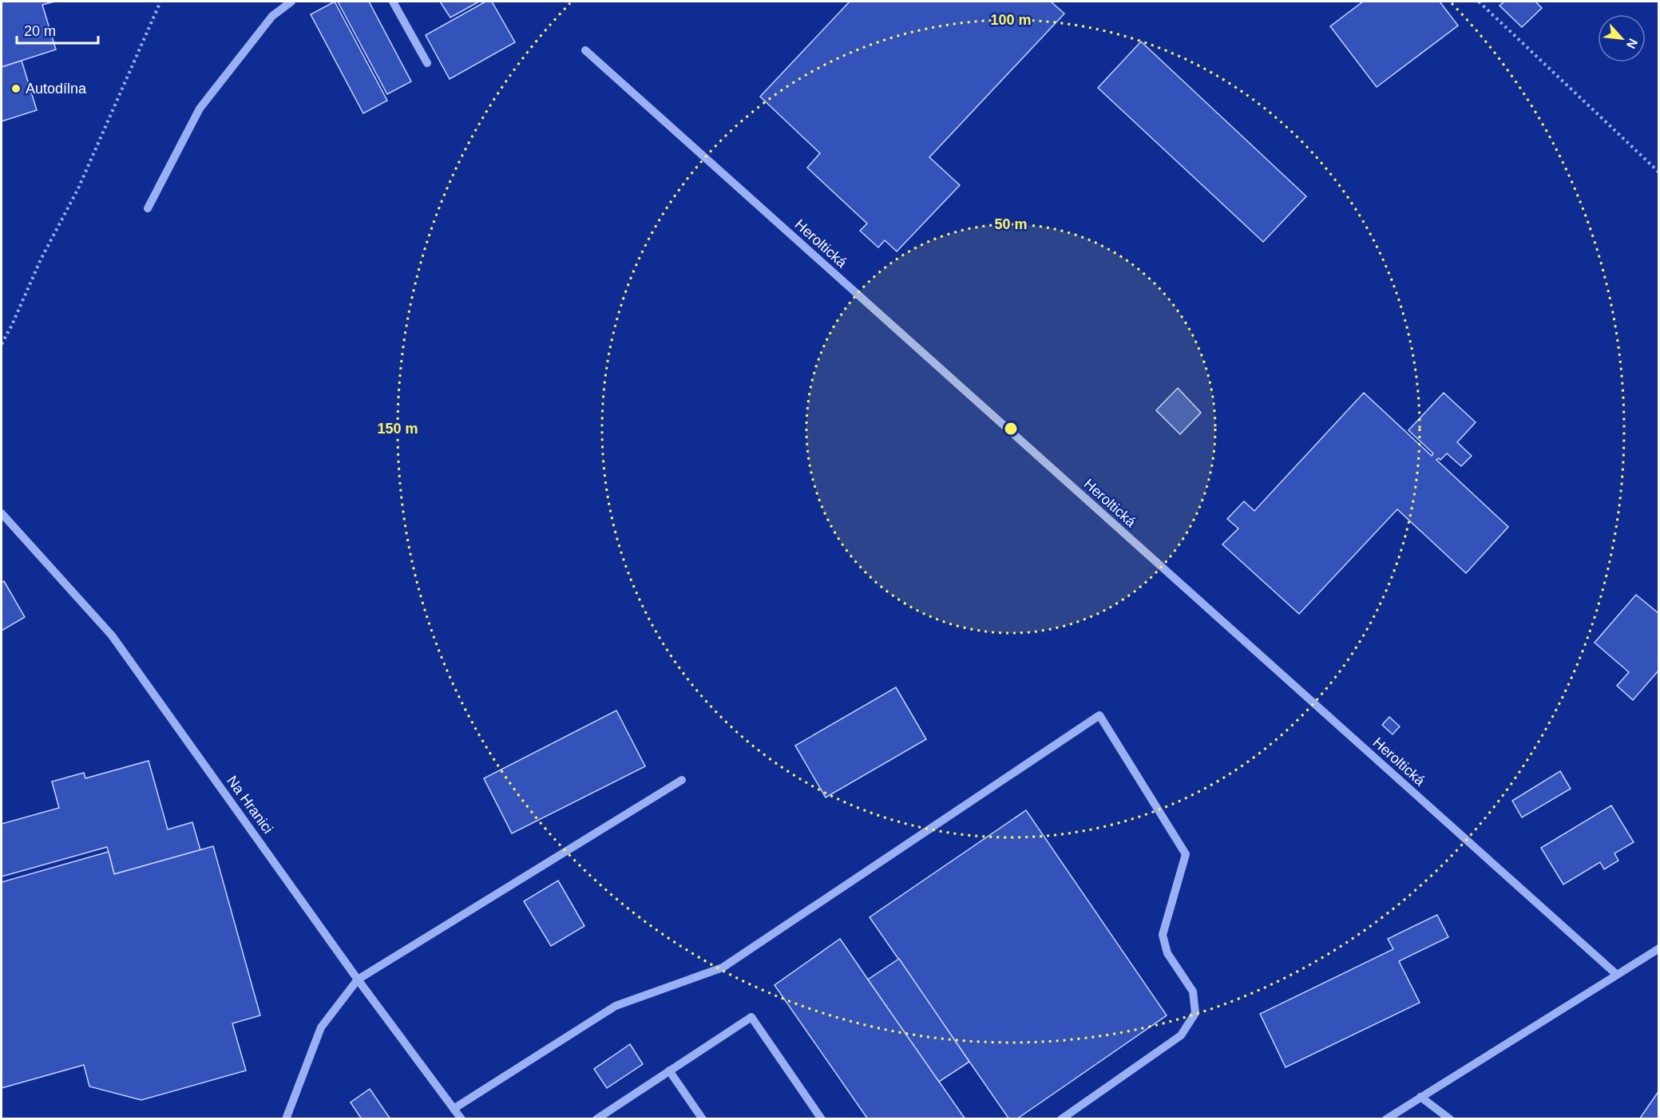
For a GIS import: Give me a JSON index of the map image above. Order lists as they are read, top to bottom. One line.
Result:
{"streets":{"street":["Heroltická","Na Hranici"]},"places":["Autodílna"],"scale_bar":"20 m","north":"bottom right","rings":["100 m","50 m","150 m"]}
